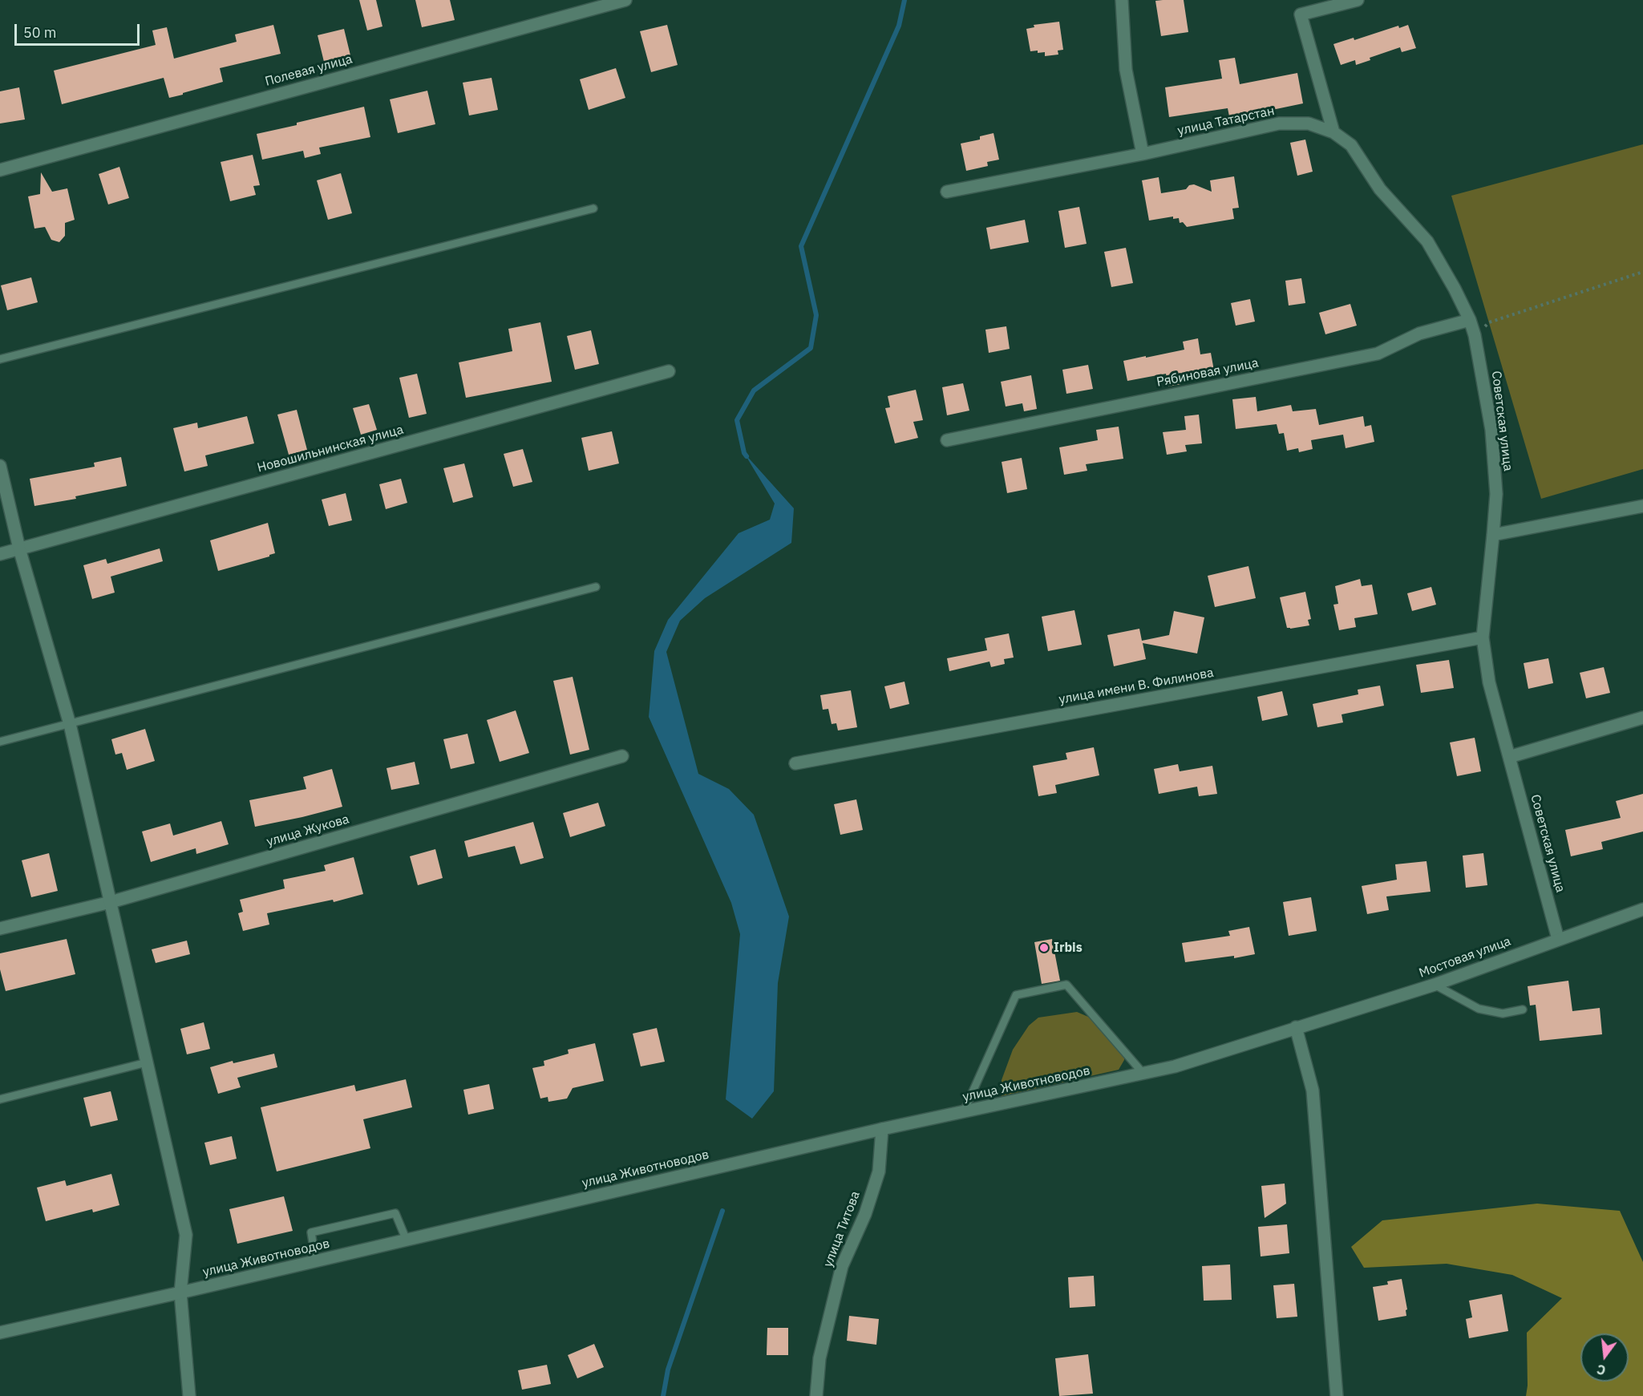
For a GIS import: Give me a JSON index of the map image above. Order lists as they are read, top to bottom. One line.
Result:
{"streets":{"street":["Полевая улица","улица Татарстан","Рябиновая улица","Советская улица","Новошильнинская улица","улица имени В. Филинова","улица Жукова","Мостовая улица","улица Животноводов","улица Титова"]},"crossings":[["улица Татарстан","Советская улица"],["Рябиновая улица","Советская улица"],["Советская улица","улица имени В. Филинова"],["Советская улица","Мостовая улица"],["Мостовая улица","улица Животноводов"],["улица Животноводов","улица Титова"]],"places":["Irbis"],"scale_bar":"50 m","north":"bottom"}
